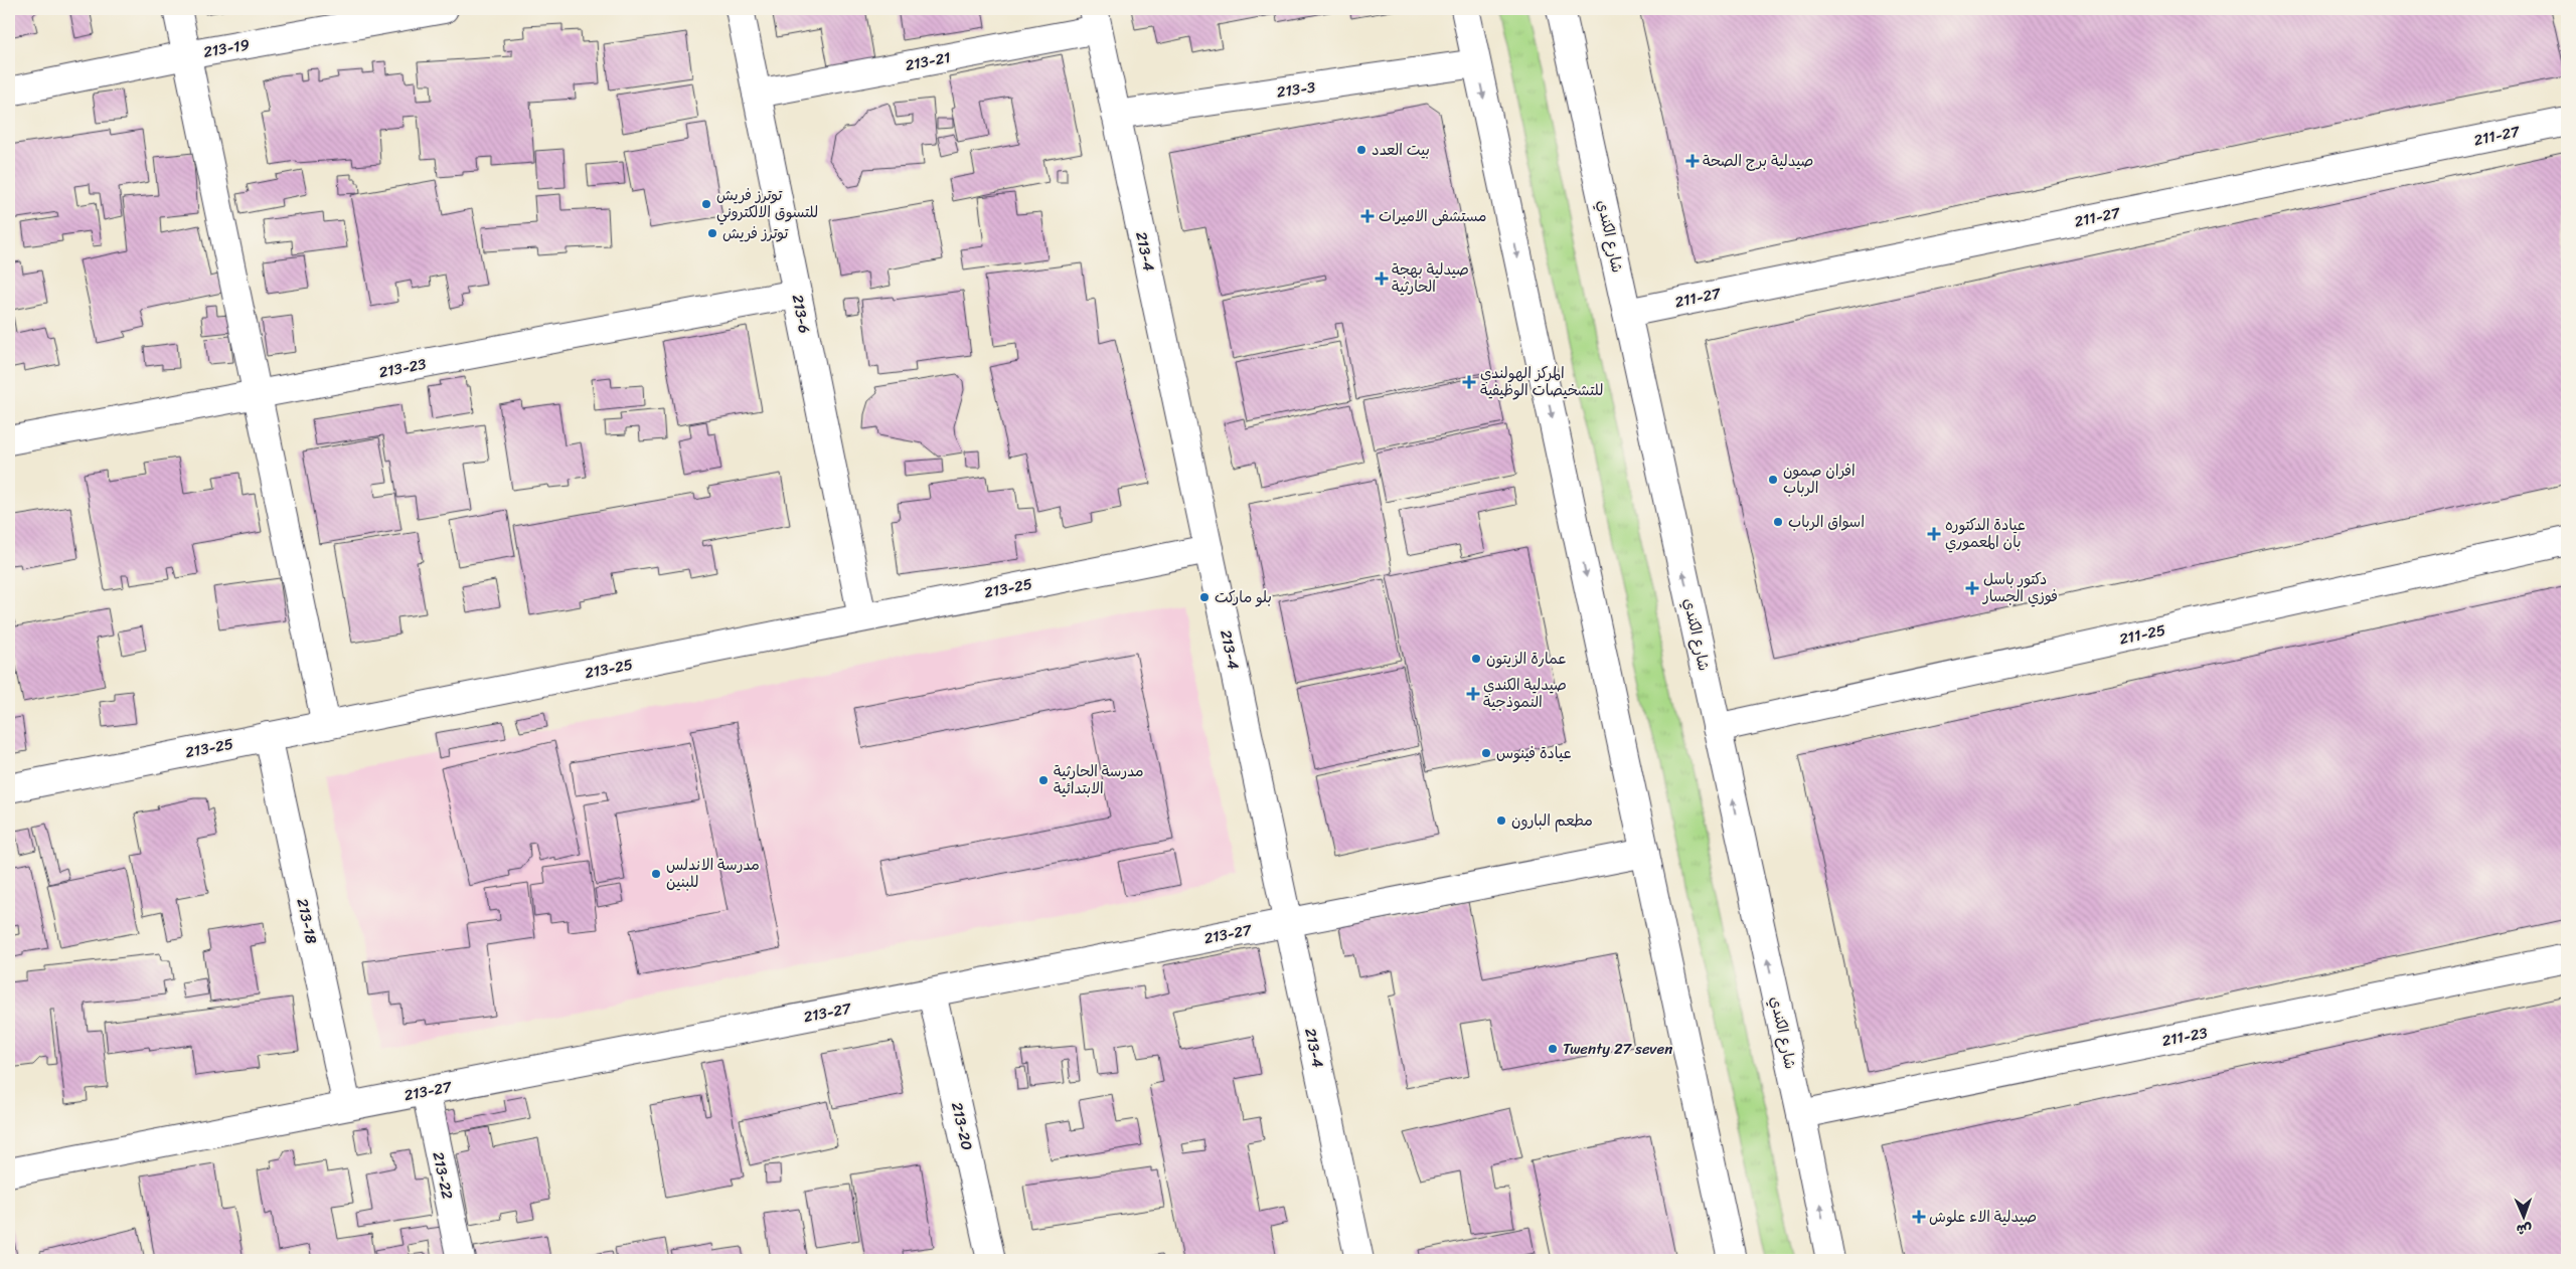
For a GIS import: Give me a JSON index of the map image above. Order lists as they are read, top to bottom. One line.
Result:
{"streets":{"street":["213-19","213-21","213-3","211-27","شارع الكندي","213-4","213-6","213-23","213-25","211-25","213-18","213-27","211-23","213-20","213-22"]},"crossings":[["213-21","213-4"],["213-21","213-6"],["213-3","213-4"],["211-27","شارع الكندي"],["شارع الكندي","211-25"],["شارع الكندي","211-23"],["213-4","213-25"],["213-4","213-27"],["213-6","213-23"],["213-6","213-25"],["213-25","213-18"],["213-18","213-27"],["213-27","213-20"],["213-27","213-22"]],"places":{"other":["بيت العدد","توترز فريش للتسوق الالكتروني","توترز فريش","افران صمون الرباب","اسواق الرباب","بلو ماركت","عمارة الزيتون","عيادة فينوس","مدرسة الحارثية الابتدائية","مطعم البارون","مدرسة الاندلس للبنين","Twenty 27 seven"],"health":["صيدلية برج الصحة","مستشفى الاميرات","صيدلية بهجة الحارثية","المركز الهولندي للتشخيصات الوظيفية","عيادة الدكتوره بان المعموري","دكتور باسل فوزي الجسار","صيدلية الكندي النموذجية","صيدلية الاء علوش"]},"north":"bottom"}
